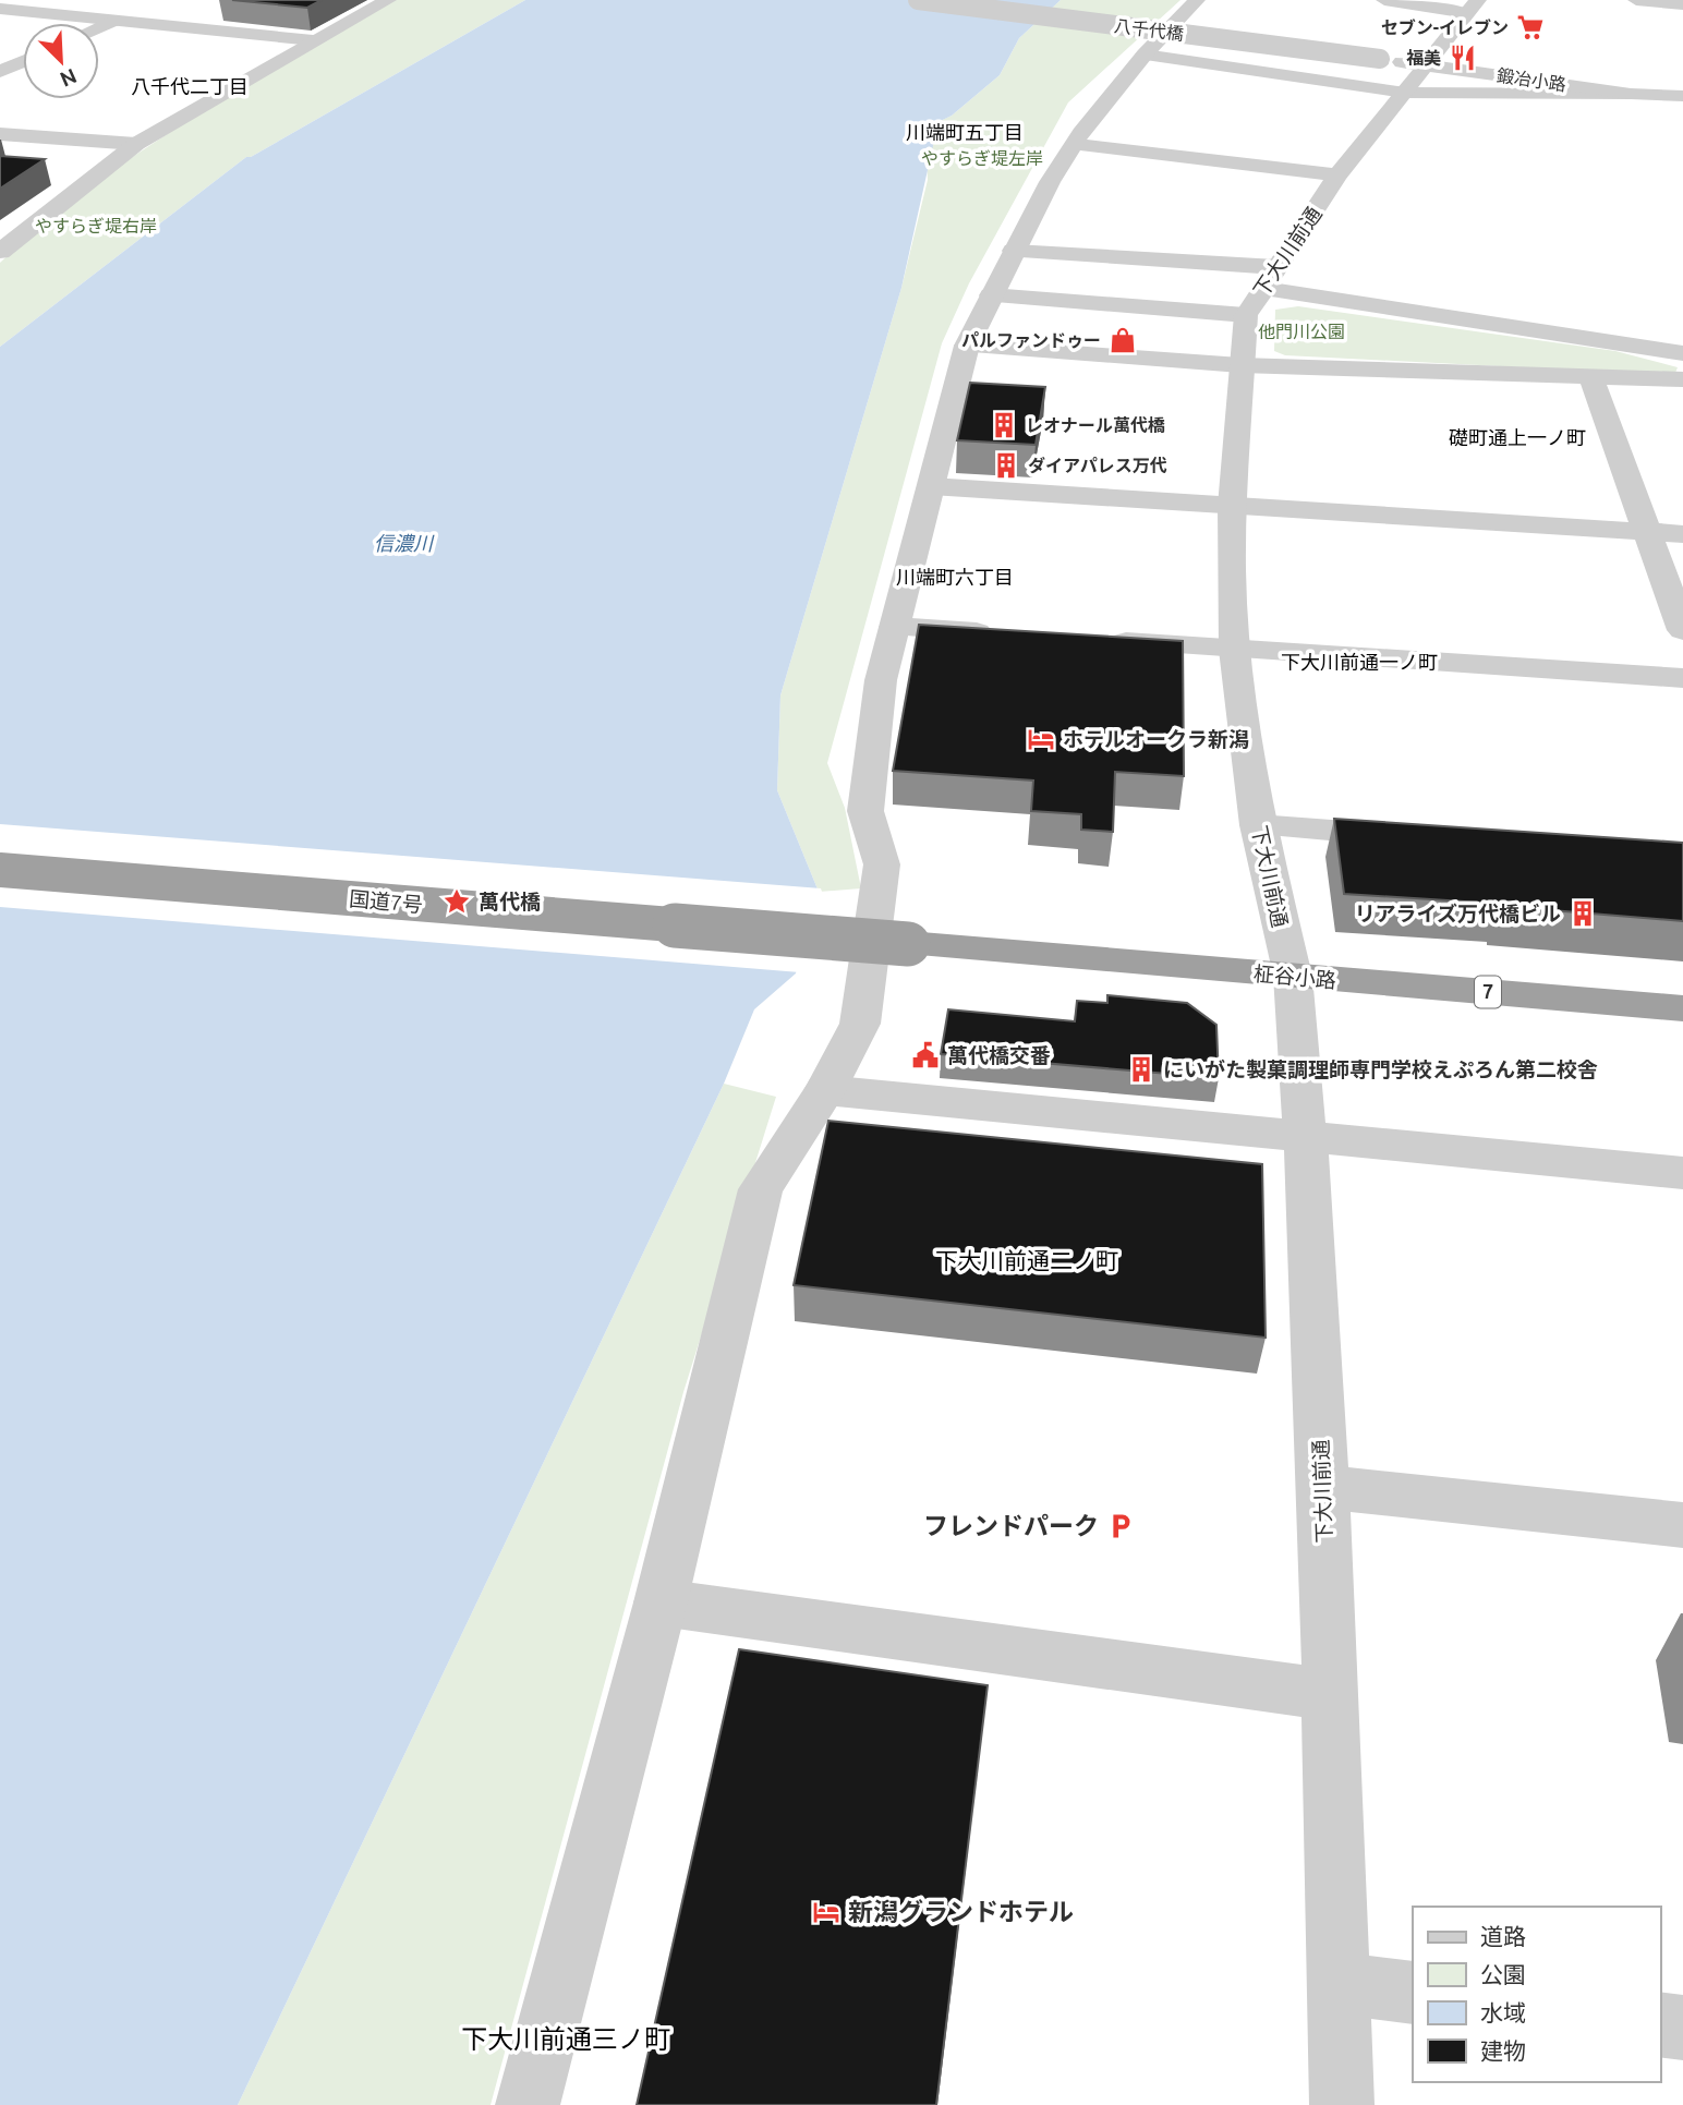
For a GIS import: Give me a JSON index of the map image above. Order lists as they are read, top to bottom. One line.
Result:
{"streets":{"highway":["国道7号","柾谷小路","7"],"street":["八千代橋","鍛冶小路","下大川前通"]},"crossings":[["八千代橋","鍛冶小路"],["鍛冶小路","下大川前通"],["下大川前通","柾谷小路"],["国道7号","柾谷小路"]],"districts":["八千代二丁目","川端町五丁目","礎町通上一ノ町","川端町六丁目","下大川前通一ノ町","下大川前通二ノ町","下大川前通三ノ町"],"water":["信濃川"],"parks":["やすらぎ堤左岸","やすらぎ堤右岸","他門川公園"],"places":{"supermarket":["セブン-イレブン"],"restaurant":["福美"],"shop":["パルファンドゥー"],"building":["レオナール萬代橋","ダイアパレス万代","リアライズ万代橋ビル","にいがた製菓調理師専門学校えぷろん第二校舎"],"hotel":["ホテルオークラ新潟","新潟グランドホテル"],"place":["萬代橋"],"public building":["萬代橋交番"],"parking":["フレンドパーク"]},"legend":["道路","公園","水域","建物"],"north":"bottom right"}
